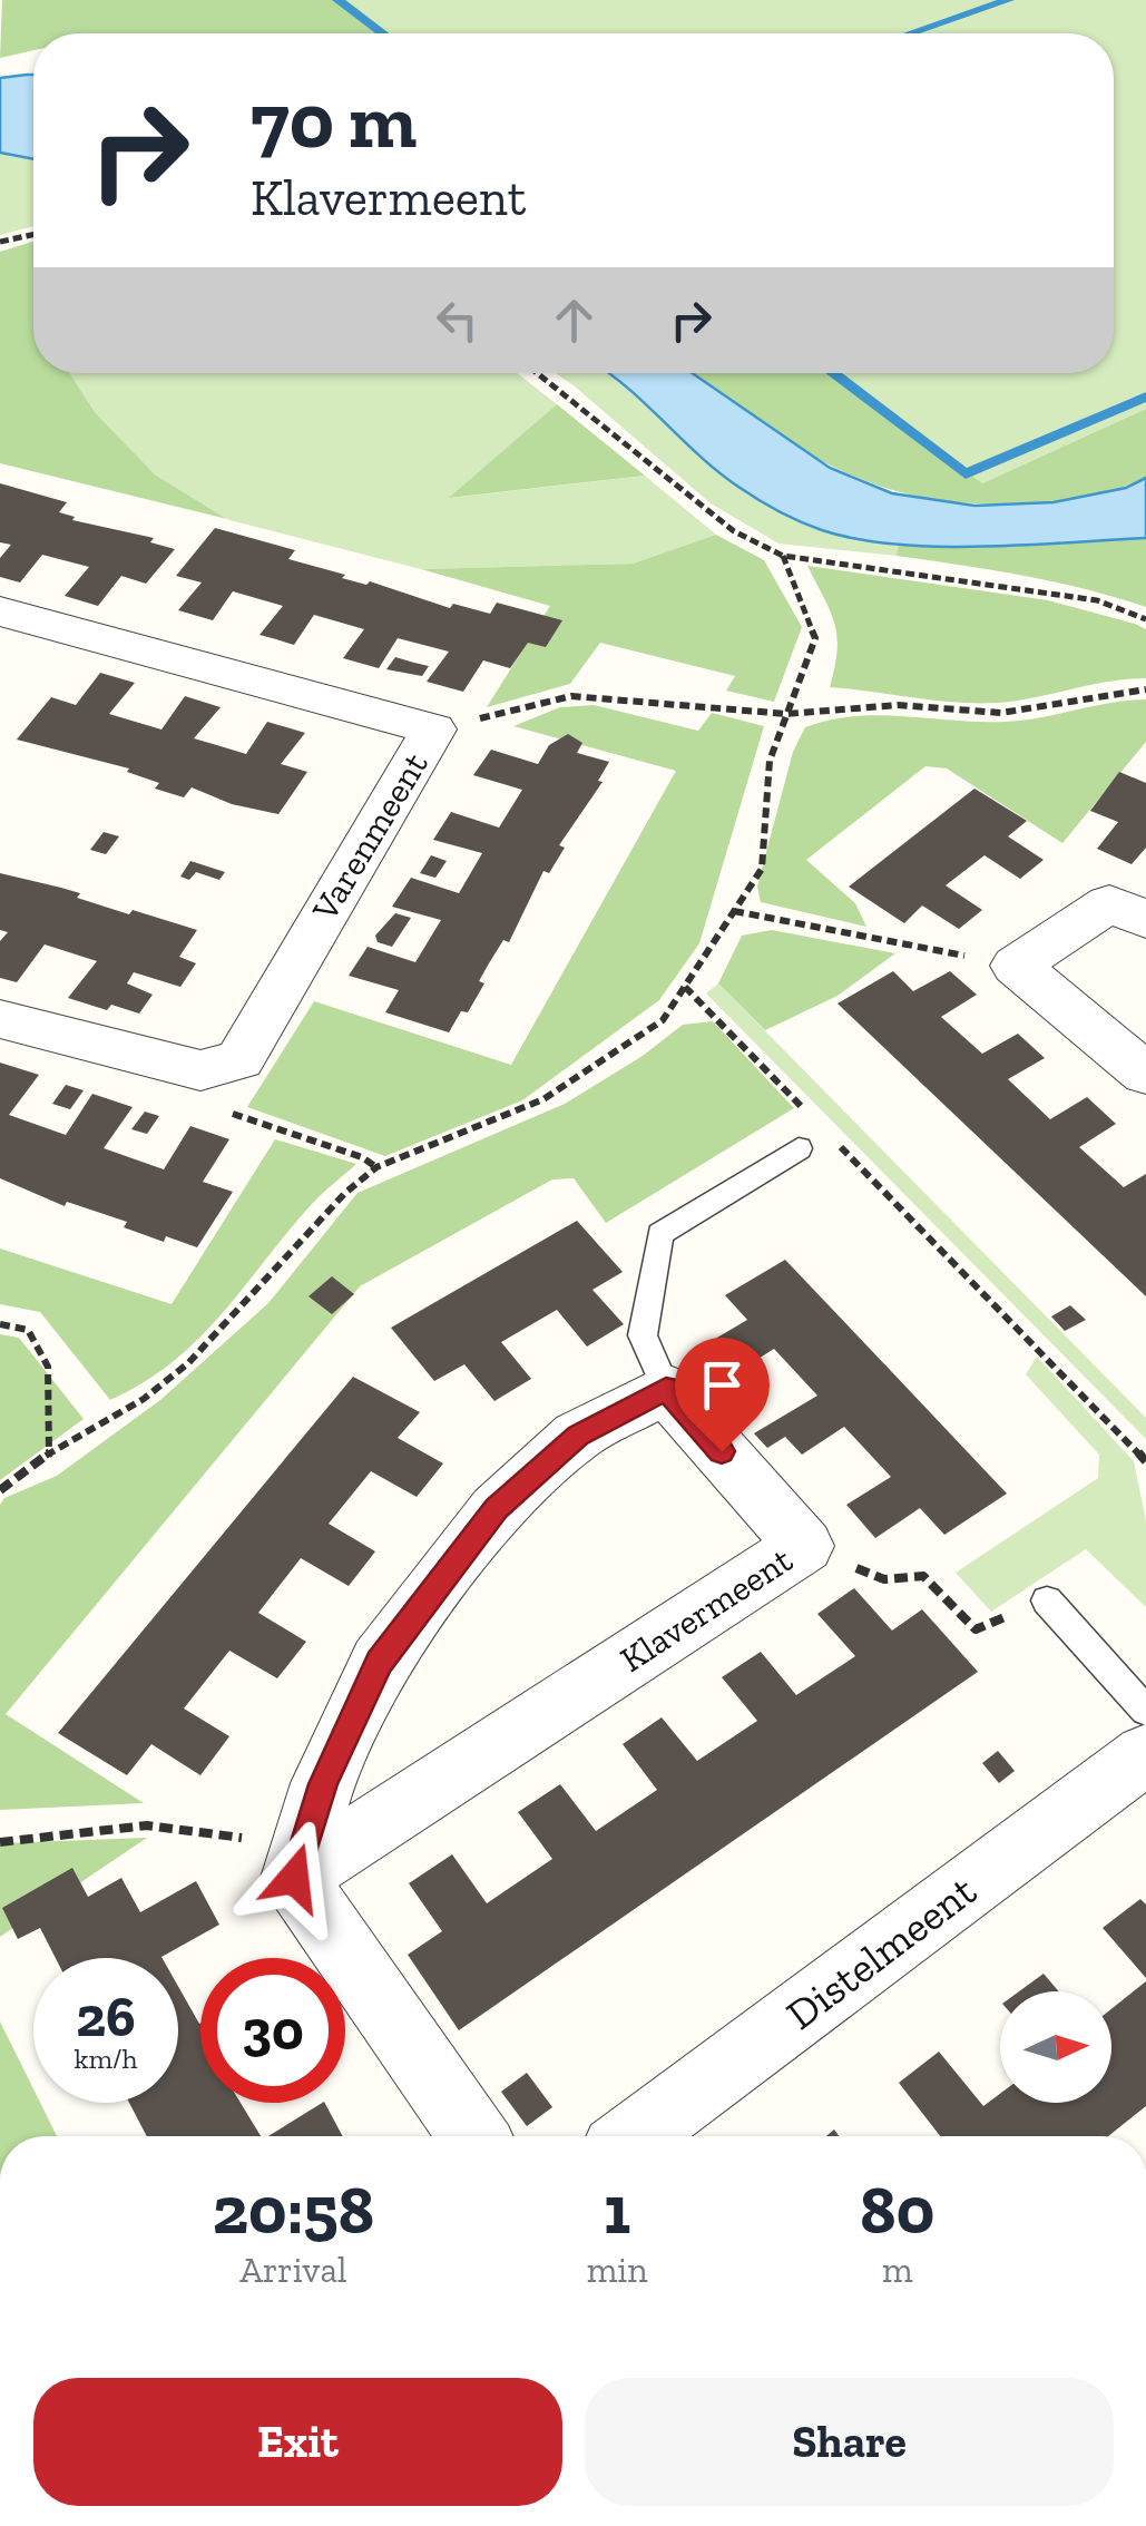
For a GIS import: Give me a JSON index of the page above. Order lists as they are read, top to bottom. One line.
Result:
{"streets":{"street":["Varenmeent","Klavermeent","Distelmeent"]},"north":"right","page":{"turn":["70 m","Klavermeent"],"speed":"26 km/h","limit":"30","eta":["20:58","Arrival","1","min","80","m"],"buttons":["Exit","Share"]}}
